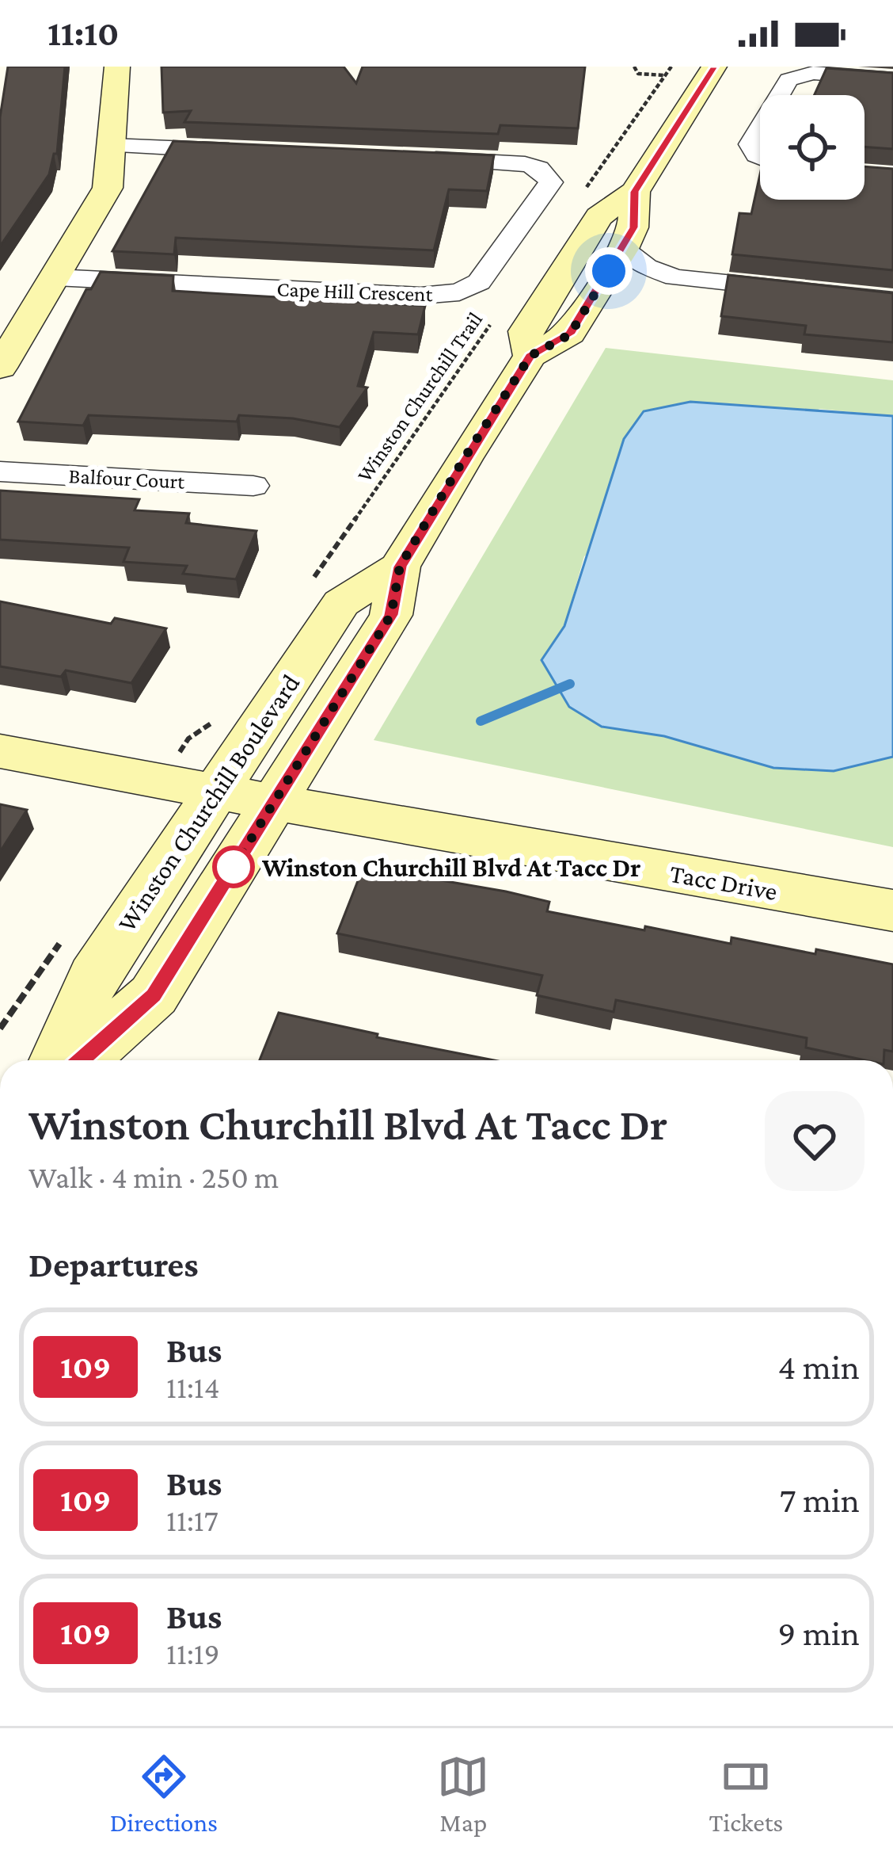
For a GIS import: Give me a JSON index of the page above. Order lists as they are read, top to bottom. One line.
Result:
{"streets":{"main road":["Winston Churchill Boulevard","Tacc Drive"],"street":["Cape Hill Crescent","Balfour Court"],"path":["Winston Churchill Trail"]},"crossings":[["Winston Churchill Boulevard","Tacc Drive"]],"places":["Winston Churchill Blvd At Tacc Dr"],"lines":["bus line 109"],"page":{"status":"11:10","heading":[["Winston Churchill Blvd At Tacc Dr","Walk · 4 min · 250 m"],"Departures"],"list":[{"mark":"109","name":"Bus","note":"11:14","value":"4 min"},{"mark":"109","name":"Bus","note":"11:17","value":"7 min"},{"mark":"109","name":"Bus","note":"11:19","value":"9 min"}],"tabs":["Directions","Map","Tickets"]}}
